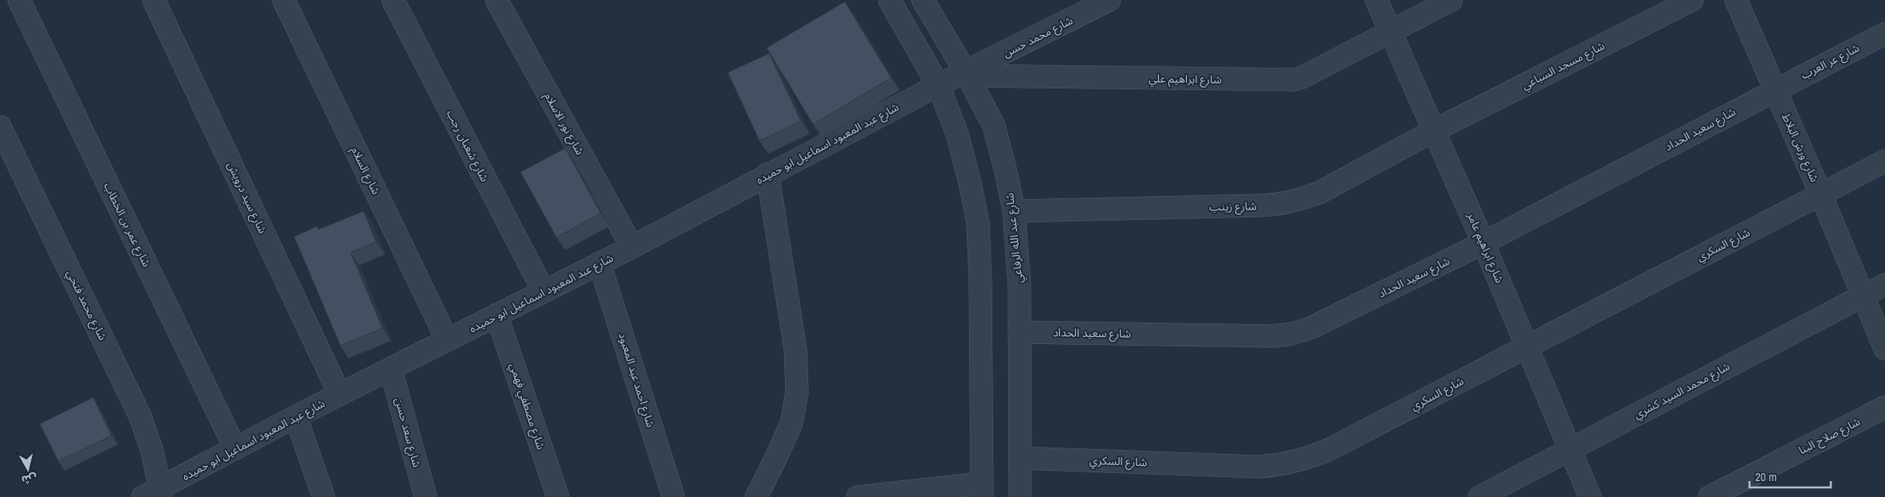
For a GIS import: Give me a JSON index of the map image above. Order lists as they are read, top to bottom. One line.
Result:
{"streets":{"street":["شارع محمد حسن","شارع عز العرب","شارع مسجد السباعي","شارع ابراهيم علي","شارع نور الاسلام","شارع سعيد الحداد","شارع عبد المعبود اسماعيل ابو حميده","شارع شعبان رجب","شارع ورش البلاط","شارع السلام","شارع سيد درويش","شارع زينب","شارع عمر بن الخطاب","شارع عبد الله الرفاعي","شارع السكري","شارع ابراهيم عامر","شارع محمد فتحي","شارع احمد عبد المعبود","شارع محمد السيد كشري","شارع مصطفي فهمي","شارع سعد حسن","شارع صلاح البنا"]},"crossings":[["شارع محمد حسن","شارع ابراهيم علي"],["شارع محمد حسن","شارع عبد المعبود اسماعيل ابو حميده"],["شارع محمد حسن","شارع عبد الله الرفاعي"],["شارع عز العرب","شارع سعيد الحداد"],["شارع عز العرب","شارع ورش البلاط"],["شارع مسجد السباعي","شارع زينب"],["شارع مسجد السباعي","شارع ابراهيم عامر"],["شارع ابراهيم علي","شارع عبد الله الرفاعي"],["شارع ابراهيم علي","شارع ابراهيم عامر"],["شارع نور الاسلام","شارع عبد المعبود اسماعيل ابو حميده"],["شارع سعيد الحداد","شارع ورش البلاط"],["شارع سعيد الحداد","شارع عبد الله الرفاعي"],["شارع سعيد الحداد","شارع ابراهيم عامر"],["شارع عبد المعبود اسماعيل ابو حميده","شارع شعبان رجب"],["شارع عبد المعبود اسماعيل ابو حميده","شارع السلام"],["شارع عبد المعبود اسماعيل ابو حميده","شارع سيد درويش"],["شارع عبد المعبود اسماعيل ابو حميده","شارع عمر بن الخطاب"],["شارع عبد المعبود اسماعيل ابو حميده","شارع محمد فتحي"],["شارع عبد المعبود اسماعيل ابو حميده","شارع احمد عبد المعبود"],["شارع عبد المعبود اسماعيل ابو حميده","شارع مصطفي فهمي"],["شارع عبد المعبود اسماعيل ابو حميده","شارع سعد حسن"],["شارع ورش البلاط","شارع السكري"],["شارع ورش البلاط","شارع محمد السيد كشري"],["شارع زينب","شارع عبد الله الرفاعي"],["شارع زينب","شارع ابراهيم عامر"],["شارع عبد الله الرفاعي","شارع السكري"],["شارع السكري","شارع ابراهيم عامر"],["شارع ابراهيم عامر","شارع محمد السيد كشري"]],"scale_bar":"20 m","north":"bottom"}
